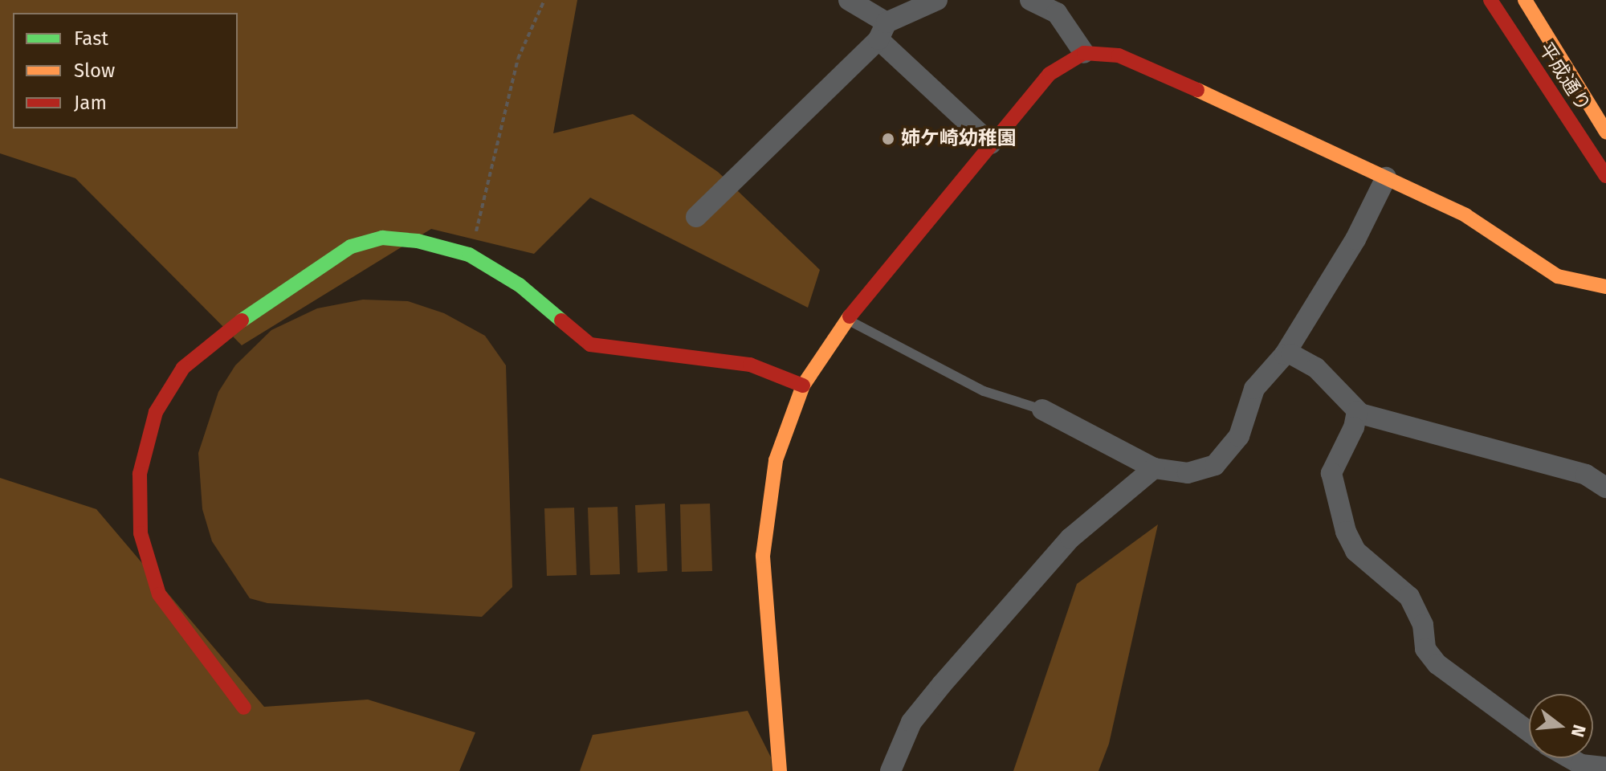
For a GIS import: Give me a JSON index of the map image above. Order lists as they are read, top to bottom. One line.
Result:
{"streets":{"street":["平成通り"]},"places":["姉ケ崎幼稚園"],"legend":["Fast","Slow","Jam"],"north":"right"}
